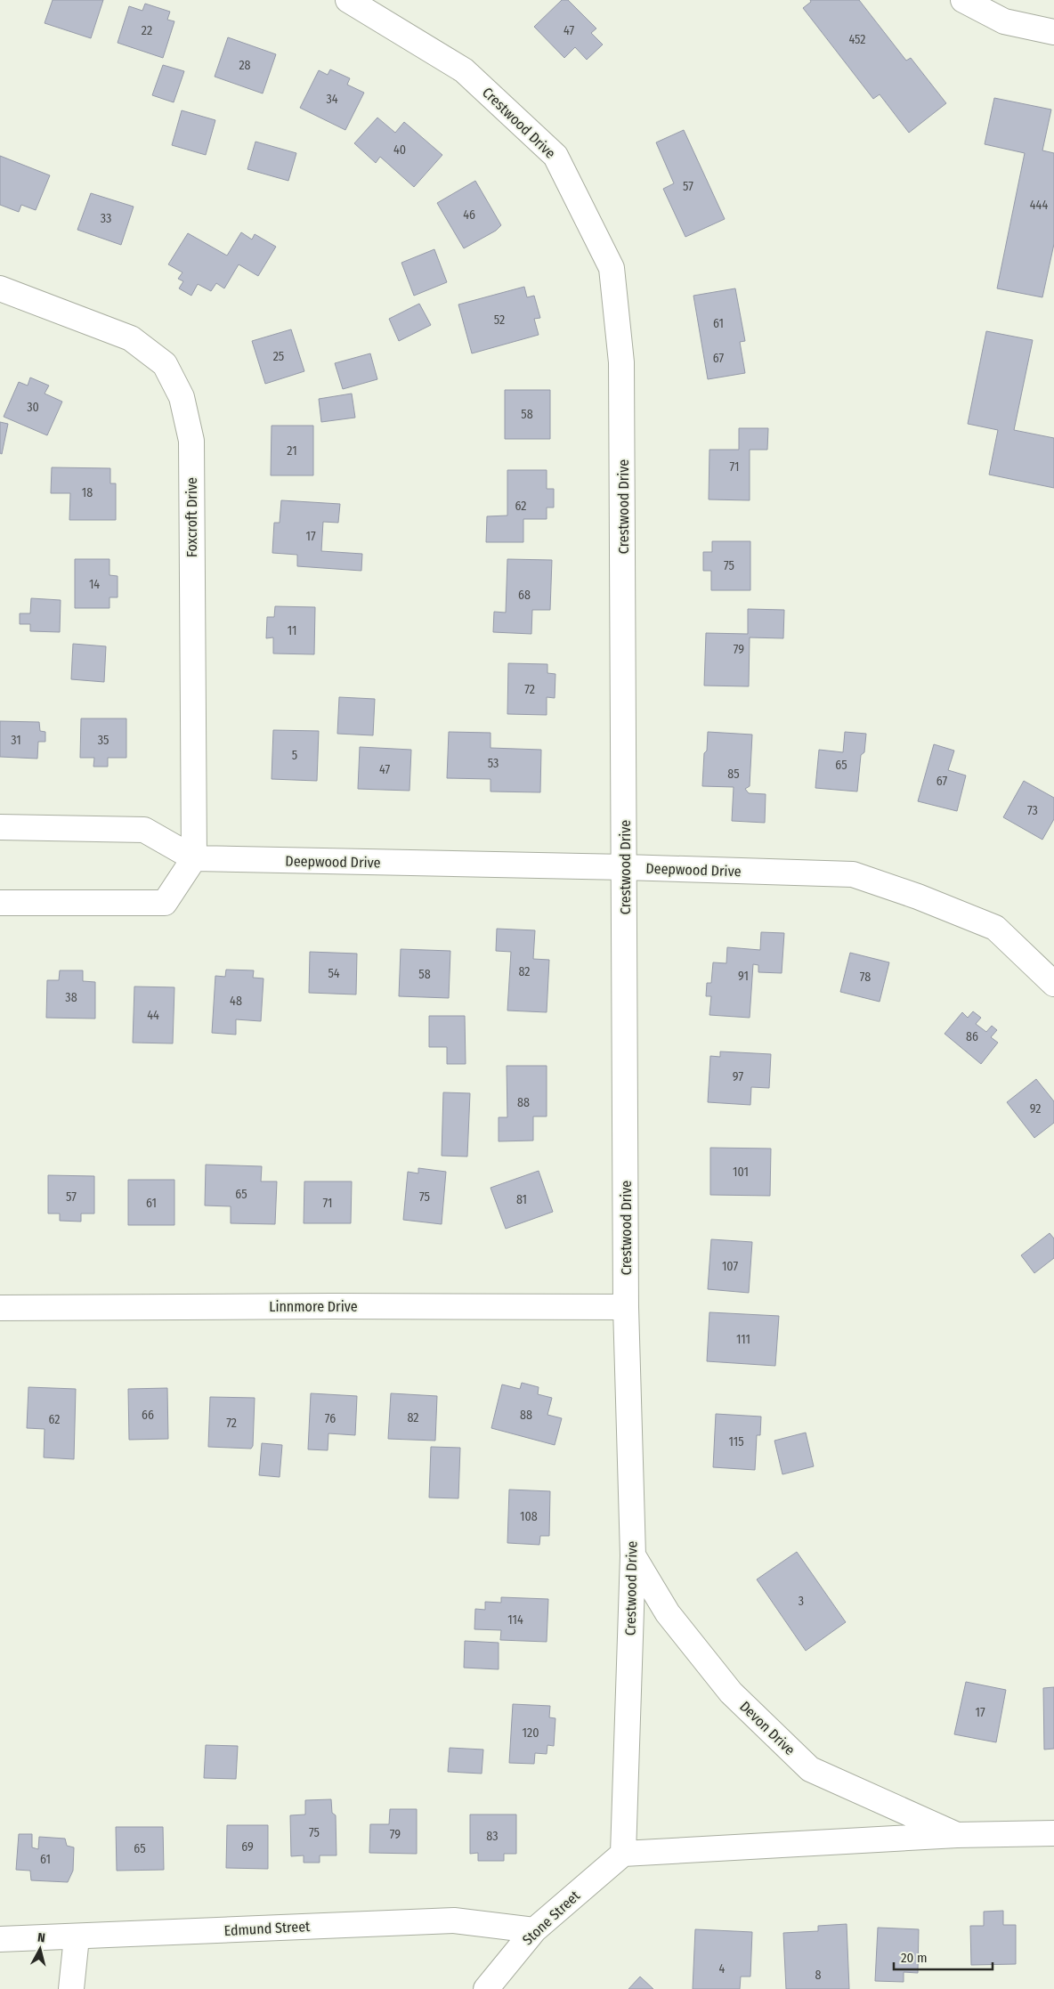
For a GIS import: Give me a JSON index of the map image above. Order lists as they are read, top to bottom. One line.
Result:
{"streets":{"street":["Crestwood Drive","Foxcroft Drive","Deepwood Drive","Linnmore Drive","Devon Drive","Stone Street","Edmund Street"]},"crossings":[["Crestwood Drive","Deepwood Drive"],["Crestwood Drive","Linnmore Drive"],["Crestwood Drive","Devon Drive"],["Crestwood Drive","Stone Street"],["Foxcroft Drive","Deepwood Drive"],["Devon Drive","Stone Street"],["Stone Street","Edmund Street"]],"house_numbers":["22","47","452","28","34","40","57","444","46","33","52","61","25","67","30","58","21","71","18","62","17","75","14","68","11","79","72","31","35","5","53","65","47","85","67","73","82","54","58","91","78","38","48","44","86","97","88","92","101","65","57","75","81","61","71","107","111","66","88","82","76","62","72","115","108","3","114","17","120","75","79","83","69","65","61","4","8"],"scale_bar":"20 m","north":"top"}
